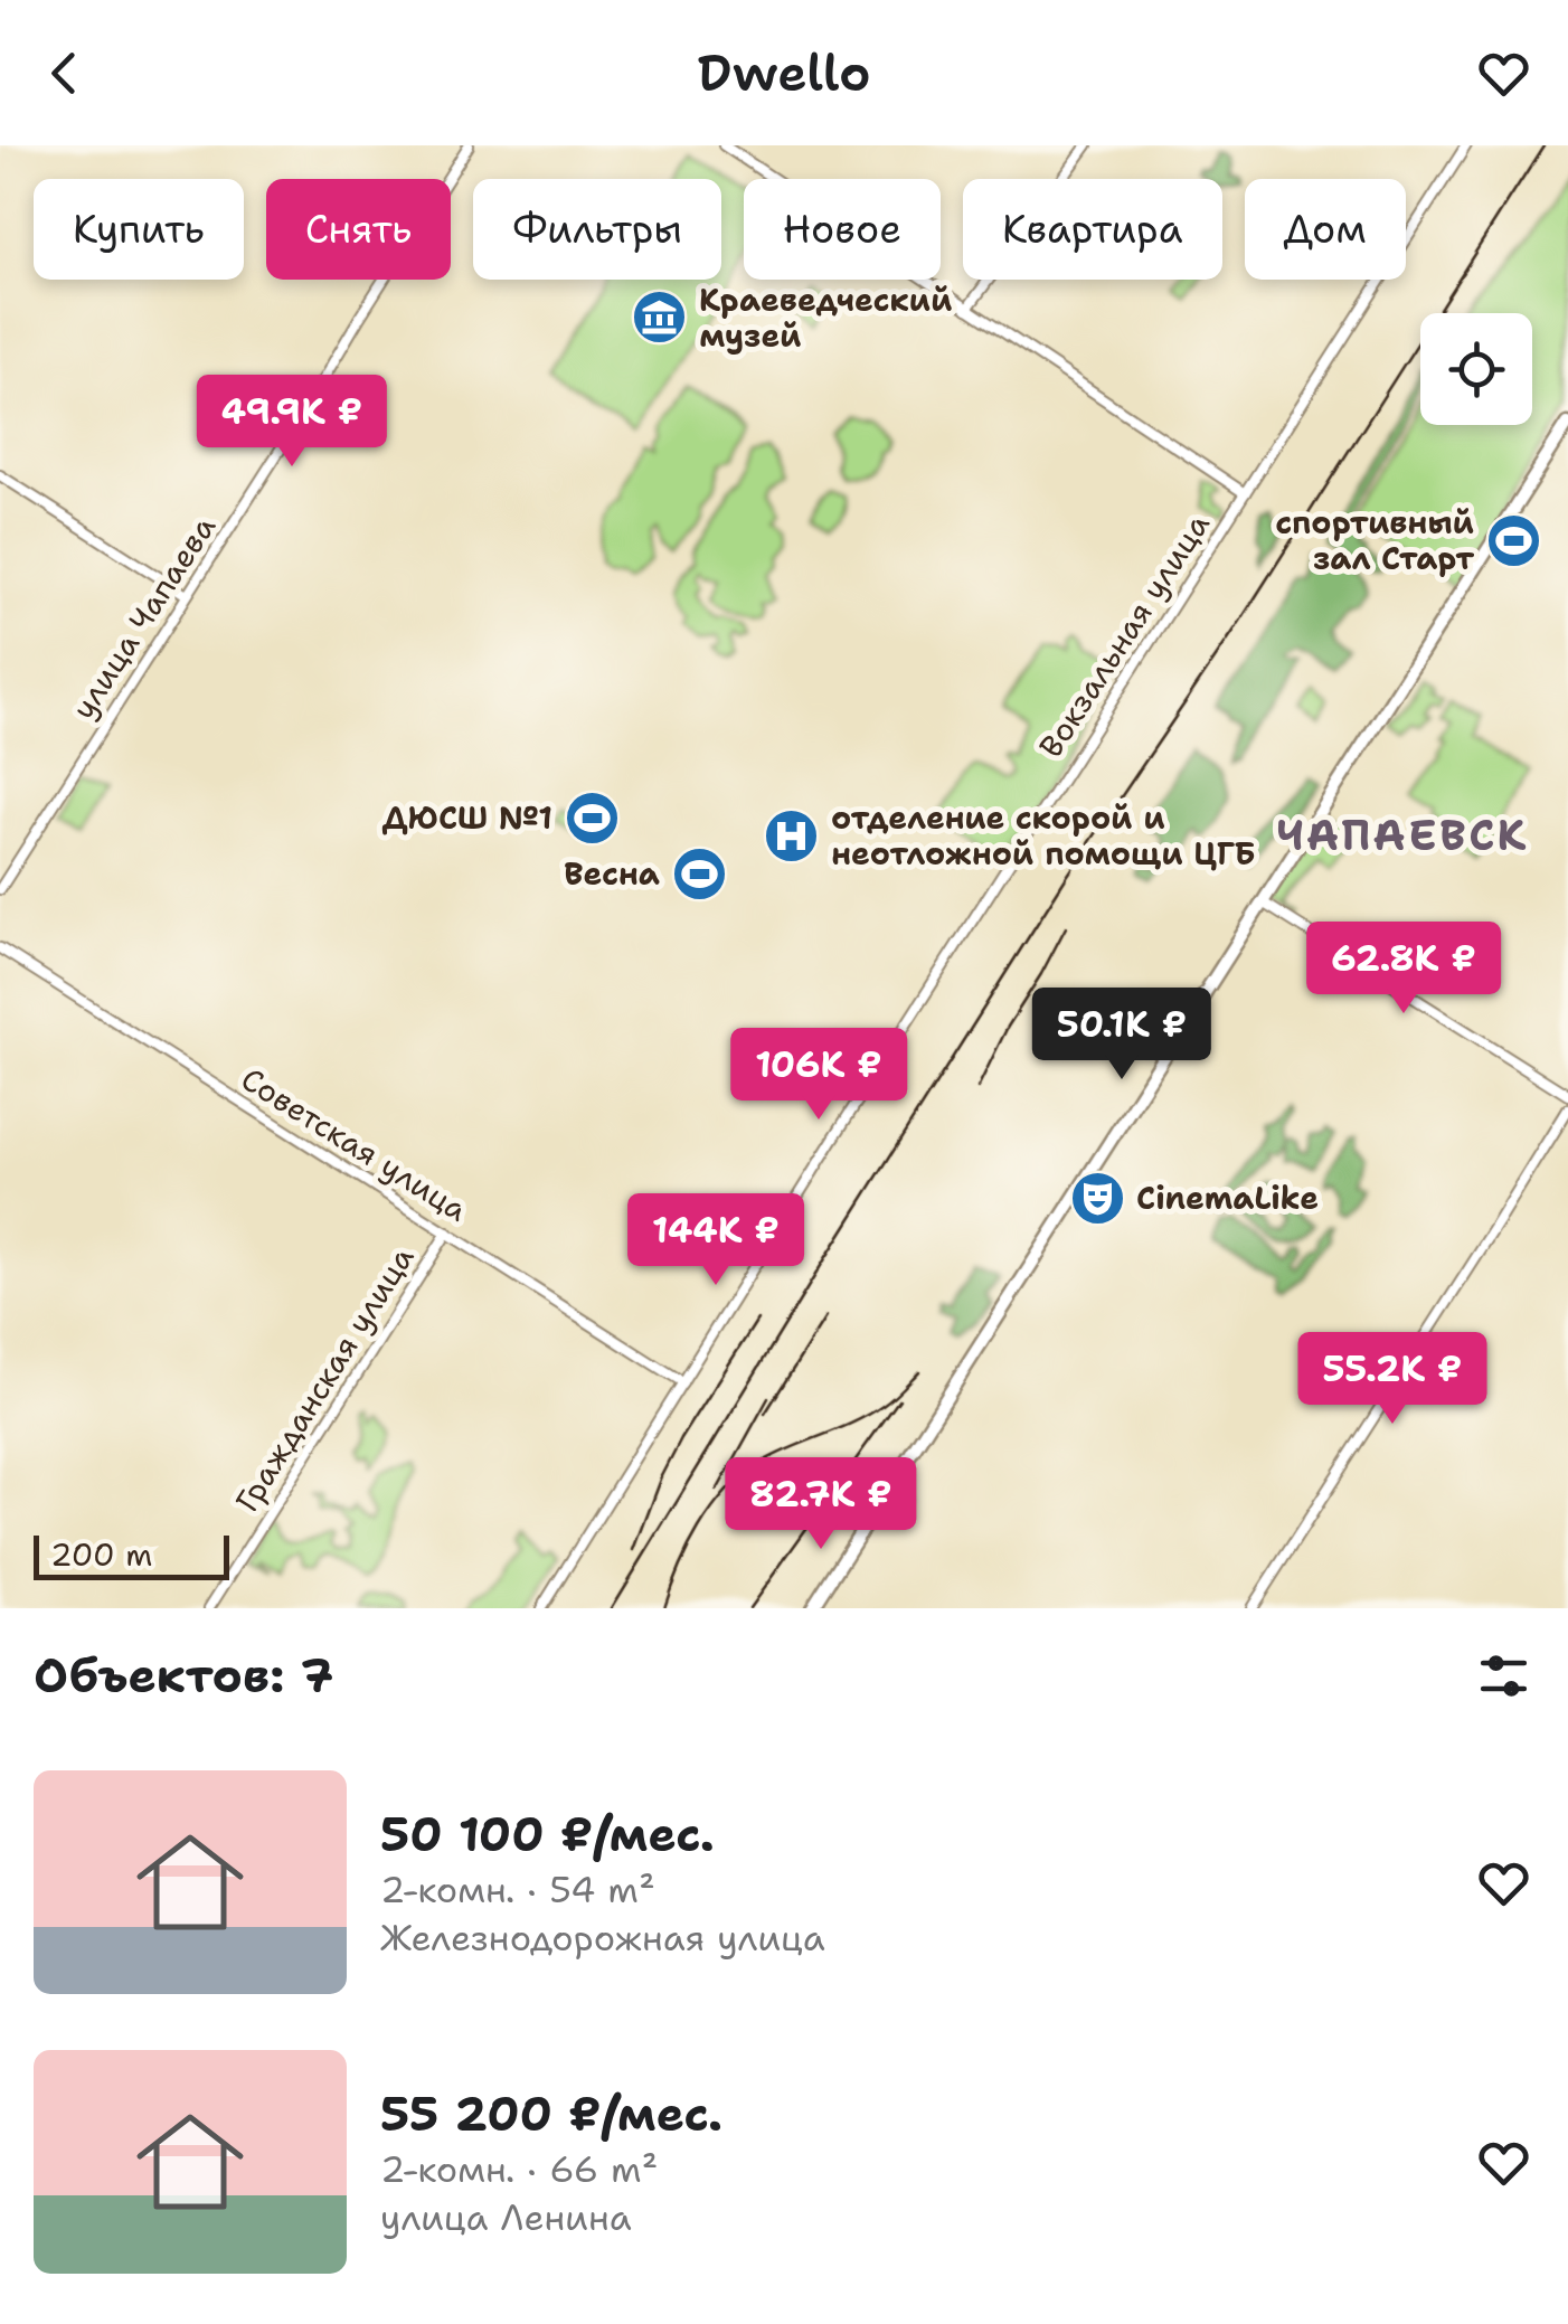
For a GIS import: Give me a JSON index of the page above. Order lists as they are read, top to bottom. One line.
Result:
{"streets":{"street":["улица Чапаева","Вокзальная улица","Советская улица","Гражданская улица"]},"crossings":[["Вокзальная улица","Советская улица"],["Советская улица","Гражданская улица"]],"districts":["ЧАПАЕВСК"],"places":{"museum":["Краеведческий музей"],"sports":["спортивный зал Старт","ДЮСШ №1","Весна"],"hospital":["отделение скорой и неотложной помощи ЦГБ"],"theatre":["CinemaLike"]},"scale_bar":"200 m","page":{"header":"Dwello","chip":["Купить","Снять","Фильтры","Новое","Квартира","Дом"],"price":["49.9K ₽","62.8K ₽","50.1K ₽","106K ₽","144K ₽","55.2K ₽","82.7K ₽"],"scale":"200 m","heading":"Объектов: 7","list":[{"name":"50 100 ₽/мес.","note":"2-комн. · 54 m² · Железнодорожная улица"},{"name":"55 200 ₽/мес.","note":"2-комн. · 66 m² · улица Ленина"}]}}
